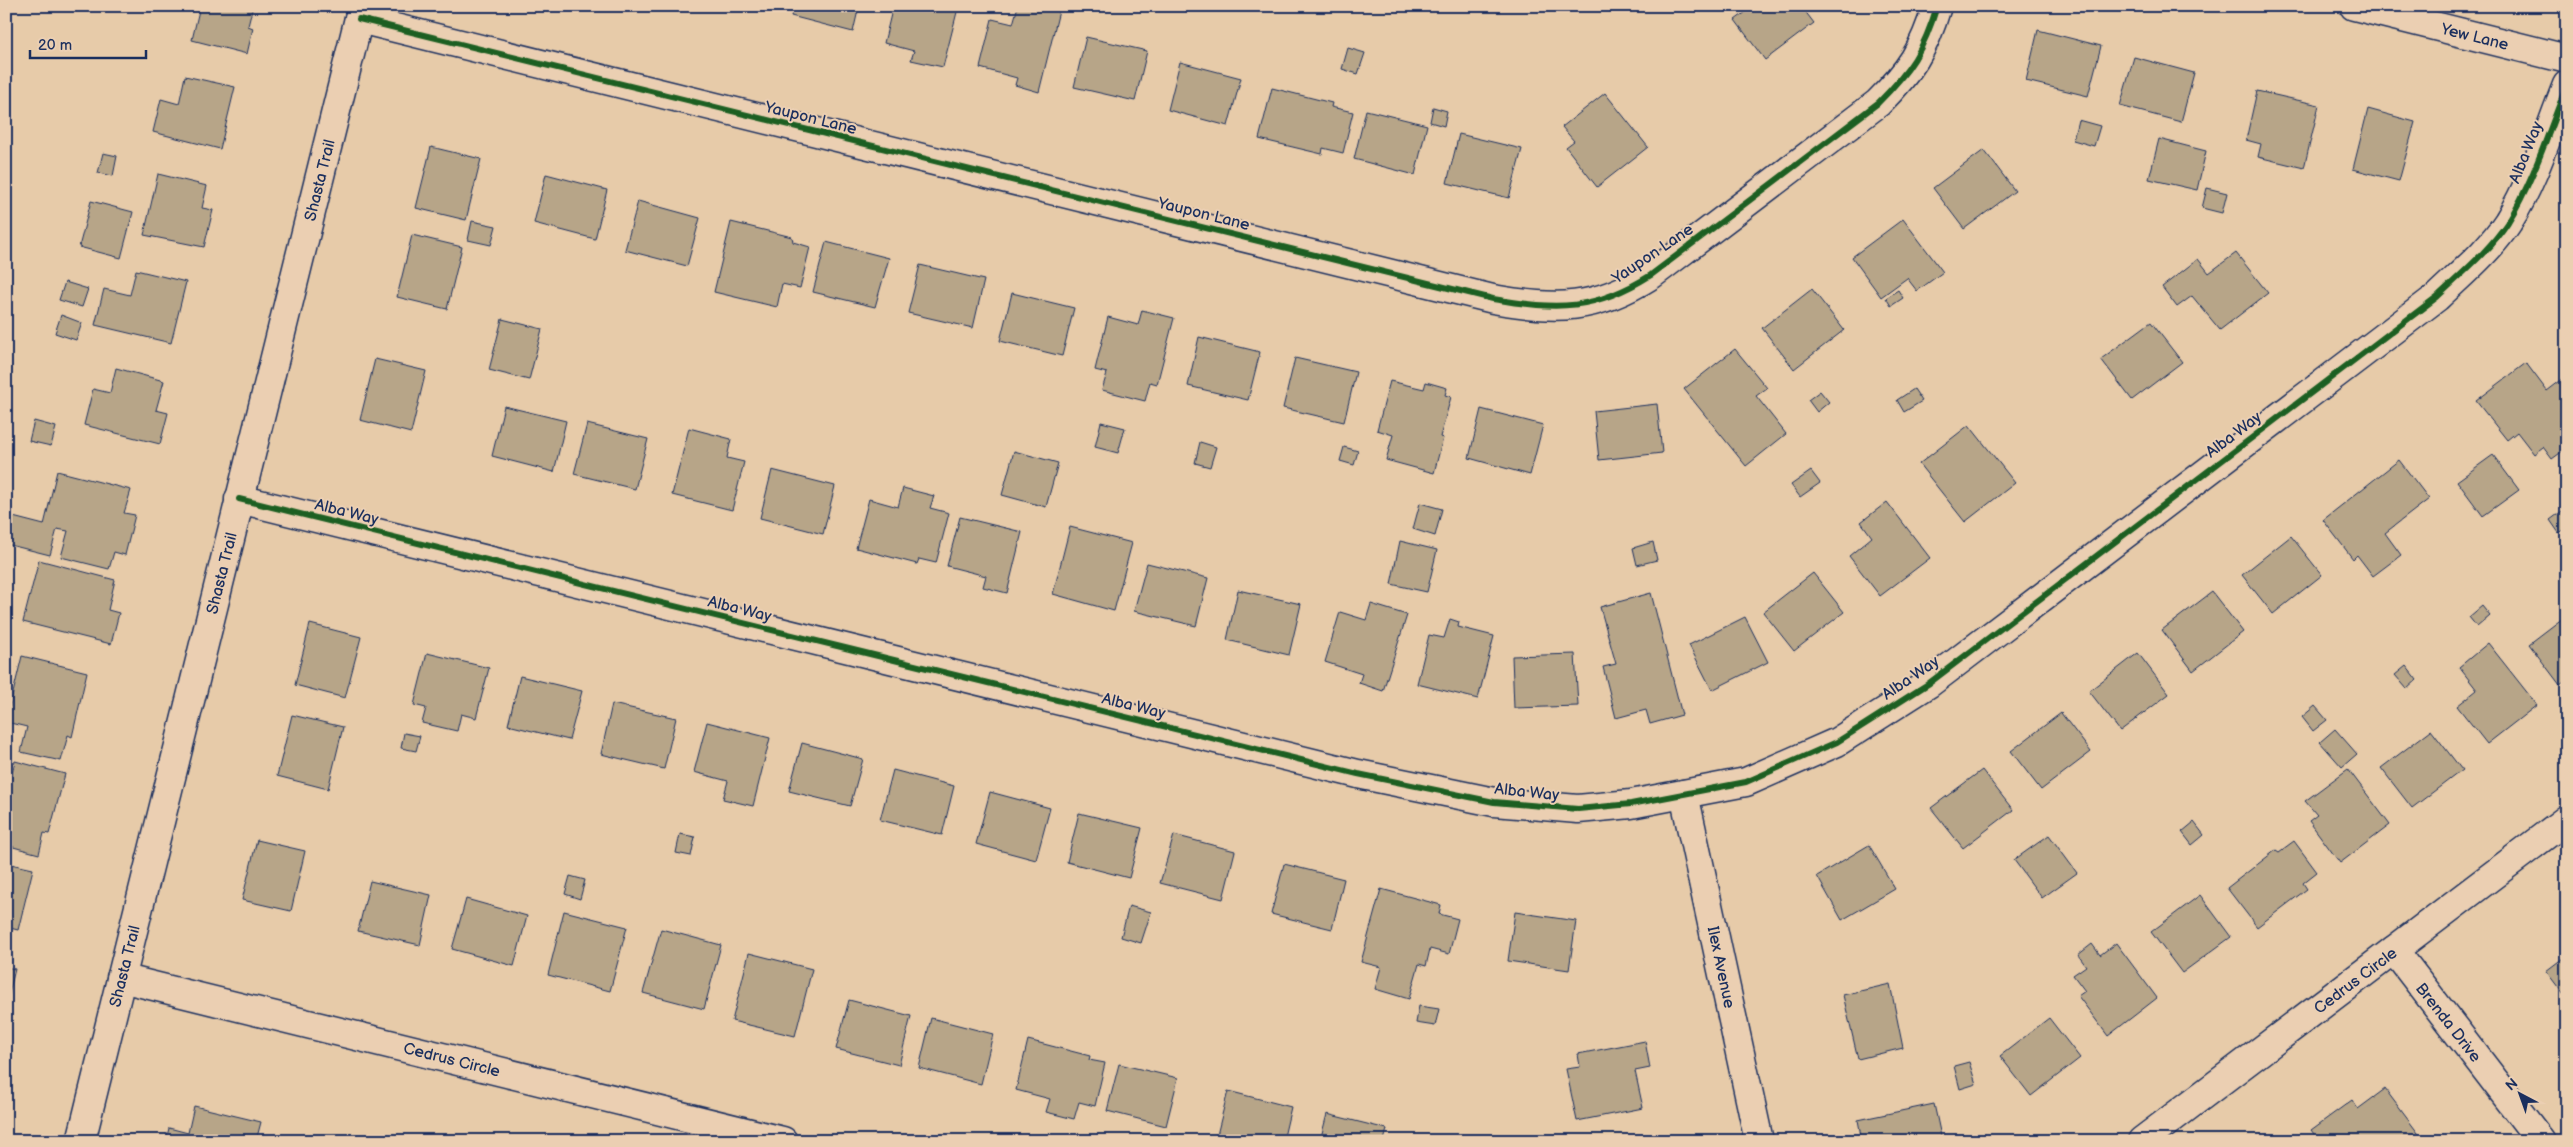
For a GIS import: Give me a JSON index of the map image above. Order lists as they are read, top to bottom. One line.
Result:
{"streets":{"street":["Yew Lane","Yaupon Lane","Alba Way","Shasta Trail","Ilex Avenue","Cedrus Circle","Brenda Drive"]},"crossings":[["Yaupon Lane","Shasta Trail"],["Alba Way","Shasta Trail"],["Alba Way","Ilex Avenue"],["Shasta Trail","Cedrus Circle"],["Cedrus Circle","Brenda Drive"]],"scale_bar":"20 m","north":"top left"}
